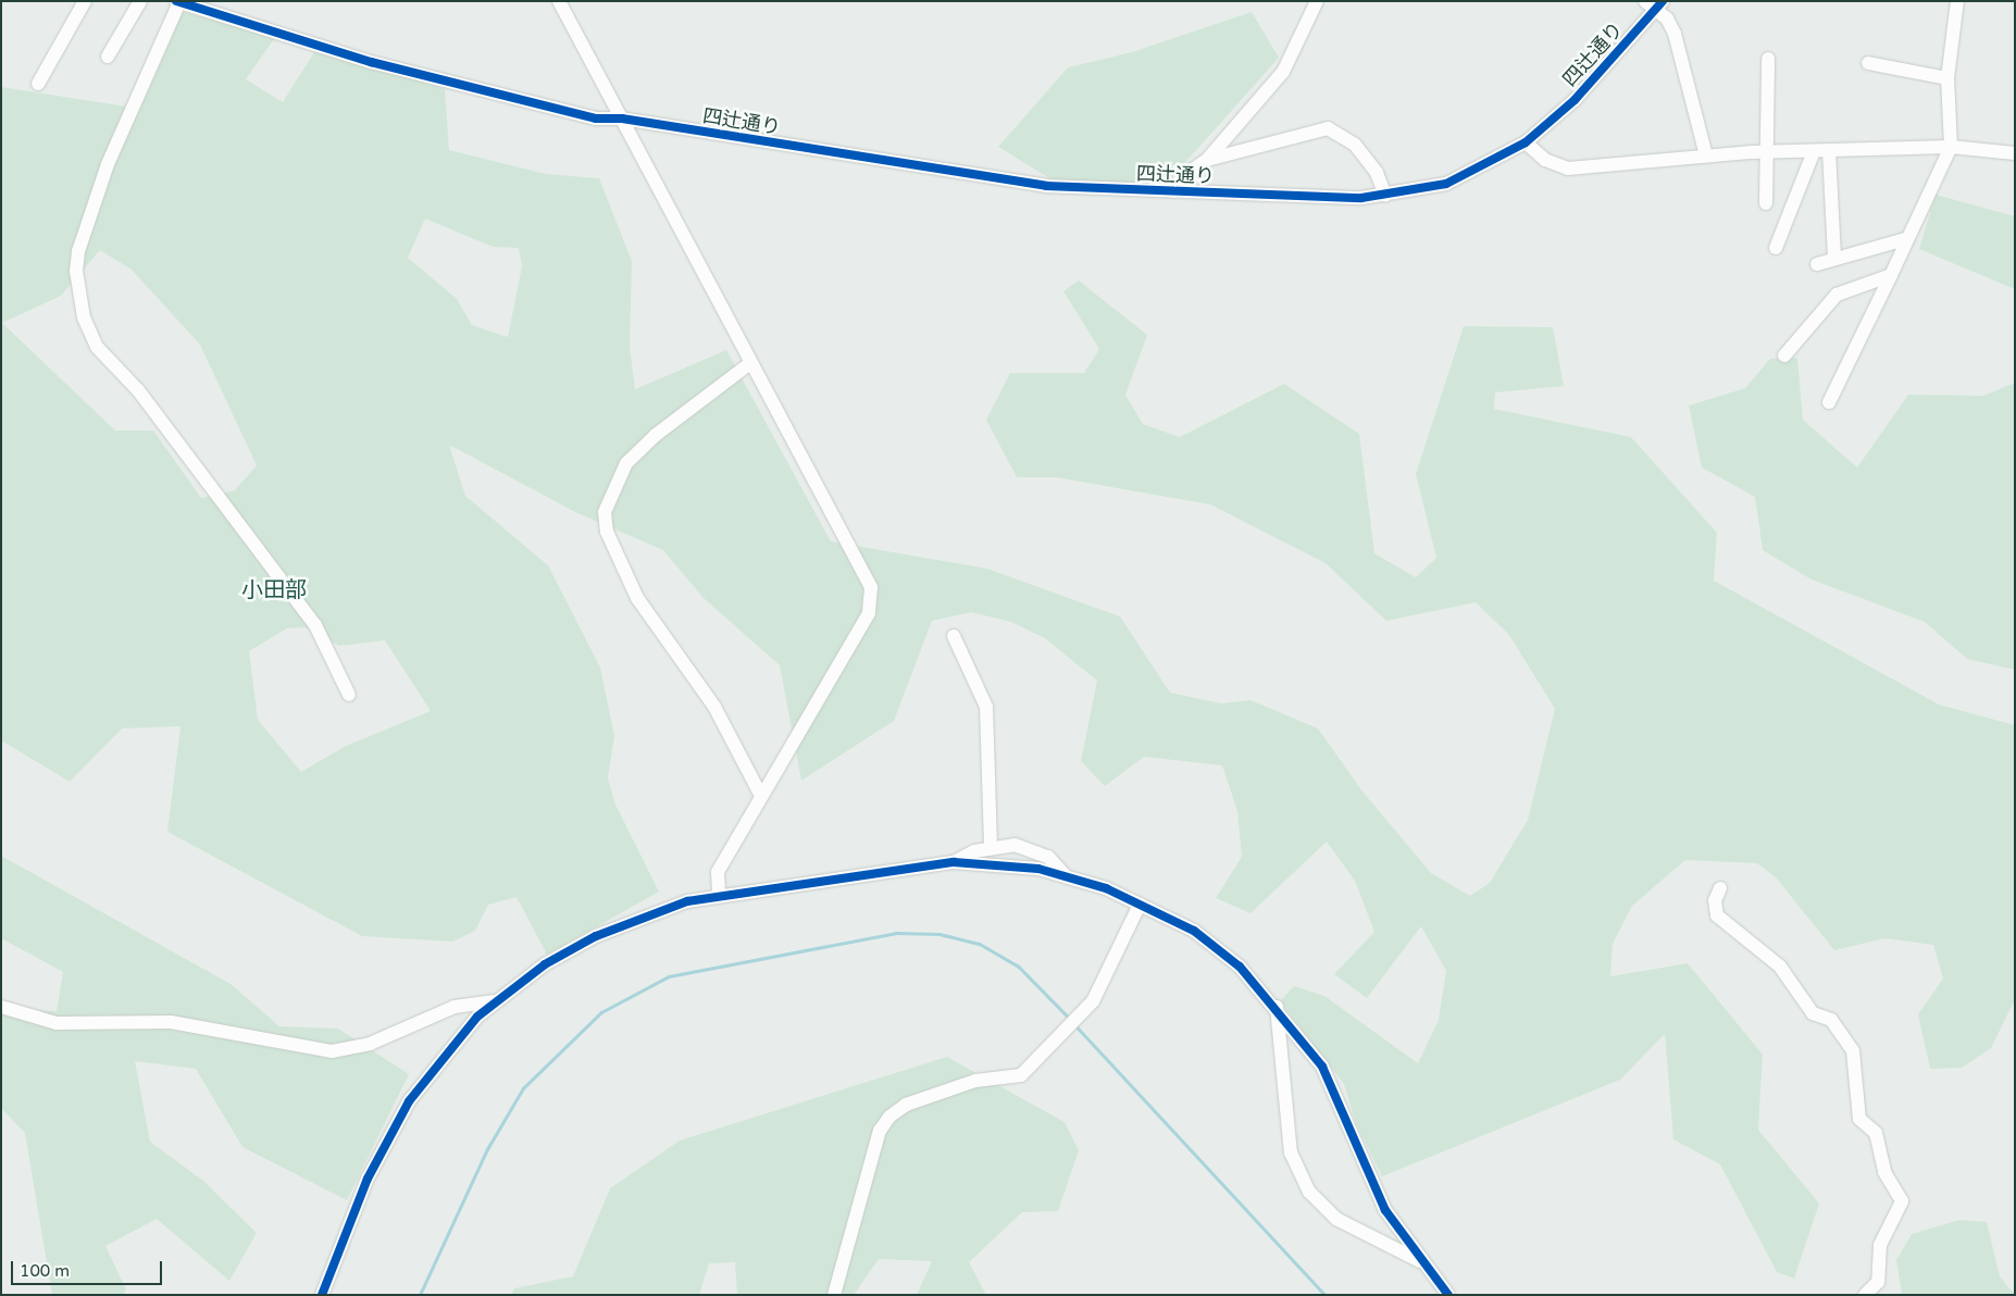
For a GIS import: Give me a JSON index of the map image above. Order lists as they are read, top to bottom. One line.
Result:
{"streets":{"street":["四辻通り"]},"districts":["小田部"],"scale_bar":"100 m"}
